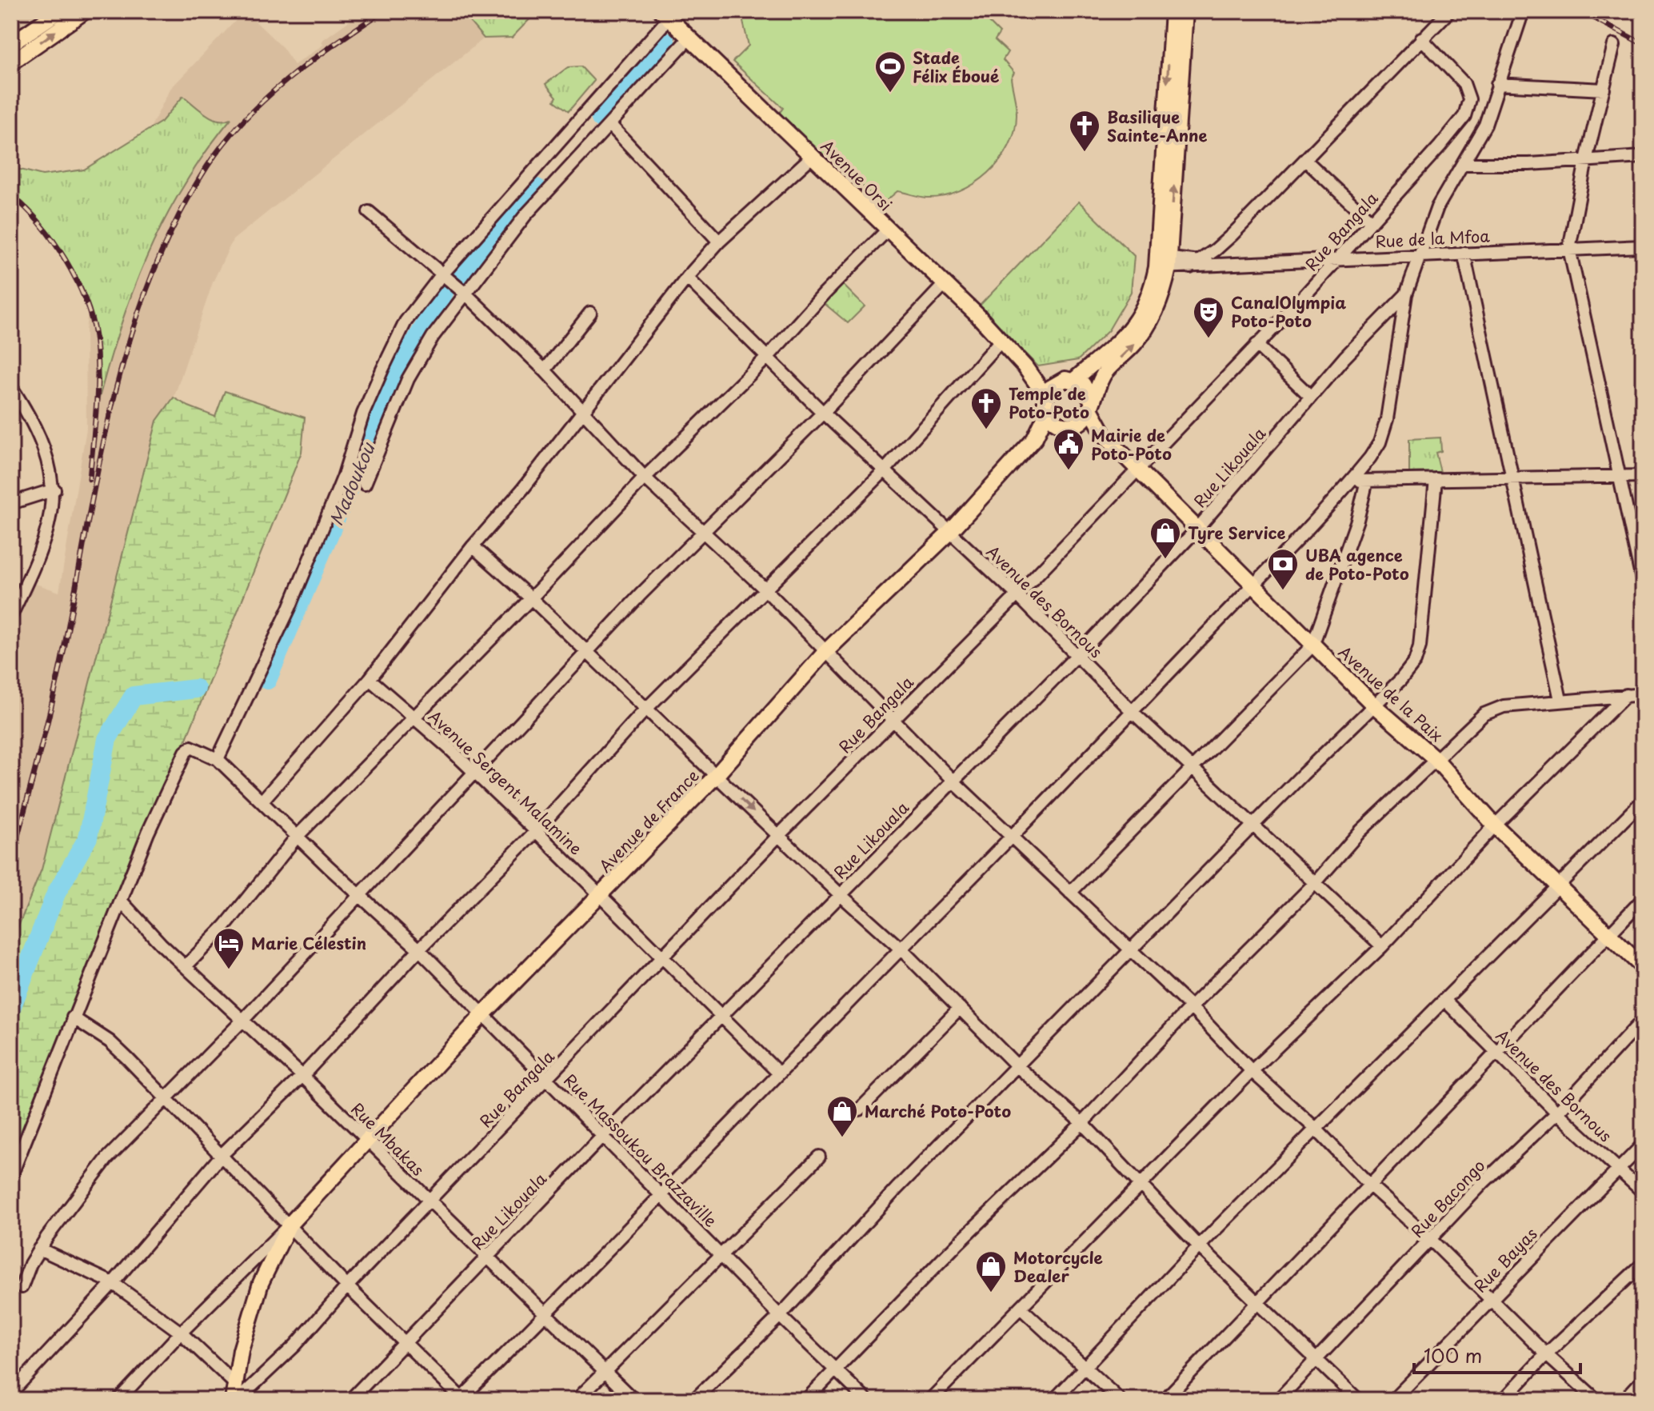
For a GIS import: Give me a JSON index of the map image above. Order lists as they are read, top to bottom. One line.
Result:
{"streets":{"main road":["Avenue Orsi","Avenue de la Paix","Avenue de France"],"street":["Rue Bangala","Rue de la Mfoa","Rue Likouala","Avenue des Bornous","Avenue Sergent Malamine","Rue Mbakas","Rue Massoukou Brazzaville","Rue Bacongo","Rue Bayas"]},"crossings":[["Rue Bangala","Rue de la Mfoa"],["Rue Bangala","Avenue des Bornous"],["Rue Bangala","Avenue de la Paix"],["Rue Bangala","Avenue Sergent Malamine"],["Rue Bangala","Avenue de France"],["Rue Bangala","Rue Mbakas"],["Rue Bangala","Rue Massoukou Brazzaville"],["Rue Likouala","Avenue des Bornous"],["Rue Likouala","Avenue de la Paix"],["Rue Likouala","Avenue Sergent Malamine"],["Rue Likouala","Rue Mbakas"],["Rue Likouala","Rue Massoukou Brazzaville"],["Avenue des Bornous","Avenue de France"],["Avenue des Bornous","Rue Bacongo"],["Avenue des Bornous","Rue Bayas"],["Avenue Sergent Malamine","Avenue de France"],["Avenue de France","Rue Mbakas"],["Avenue de France","Rue Massoukou Brazzaville"],["Rue Mbakas","Rue Massoukou Brazzaville"]],"water":["Madoukou"],"places":{"sports":["Stade Félix Éboué"],"church":["Basilique Sainte-Anne","Temple de Poto-Poto"],"theatre":["CanalOlympia Poto-Poto"],"public building":["Mairie de Poto-Poto"],"shop":["Tyre Service","Marché Poto-Poto","Motorcycle Dealer"],"bank":["UBA agence de Poto-Poto"],"hotel":["Marie Célestin"]},"scale_bar":"100 m"}
